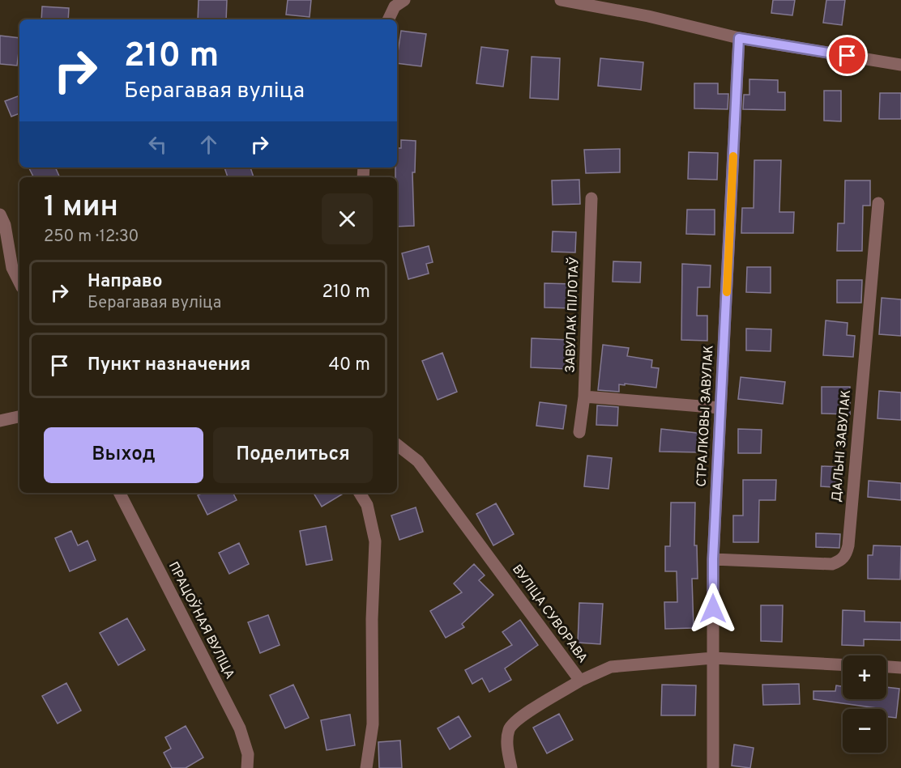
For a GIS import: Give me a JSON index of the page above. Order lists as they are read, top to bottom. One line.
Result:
{"streets":{"street":["ЗАВУЛАК ПІЛОТАЎ","СТРАЛКОВЫ ЗАВУЛАК","ДАЛЬНІ ЗАВУЛАК","ВУЛІЦА СУВОРАВА","ПРАЦОЎНАЯ ВУЛІЦА"]},"crossings":[["СТРАЛКОВЫ ЗАВУЛАК","ДАЛЬНІ ЗАВУЛАК"],["СТРАЛКОВЫ ЗАВУЛАК","ВУЛІЦА СУВОРАВА"]],"page":{"turn":["210 m","Берагавая вуліца"],"heading":["1 мин","250 m · 12:30"],"list":[{"name":"Направо","note":"Берагавая вуліца","value":"210 m"},{"name":"Пункт назначения","value":"40 m"}],"buttons":["Выход","Поделиться"],"map_buttons":["+","−"]}}
